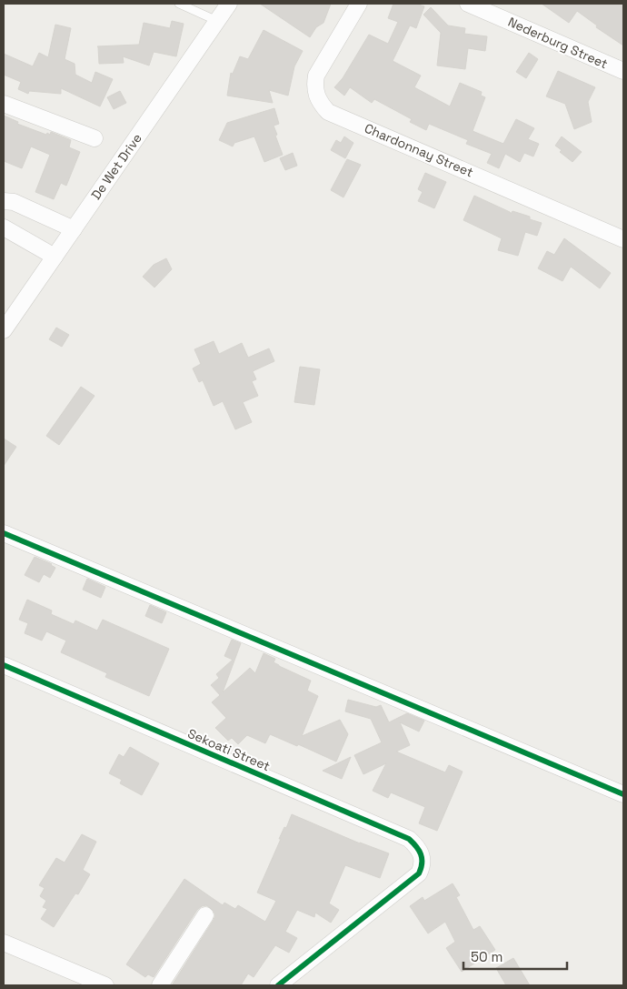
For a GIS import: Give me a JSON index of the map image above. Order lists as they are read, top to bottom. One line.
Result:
{"streets":{"street":["Nederburg Street","Chardonnay Street","De Wet Drive","Sekoati Street"]},"scale_bar":"50 m"}
